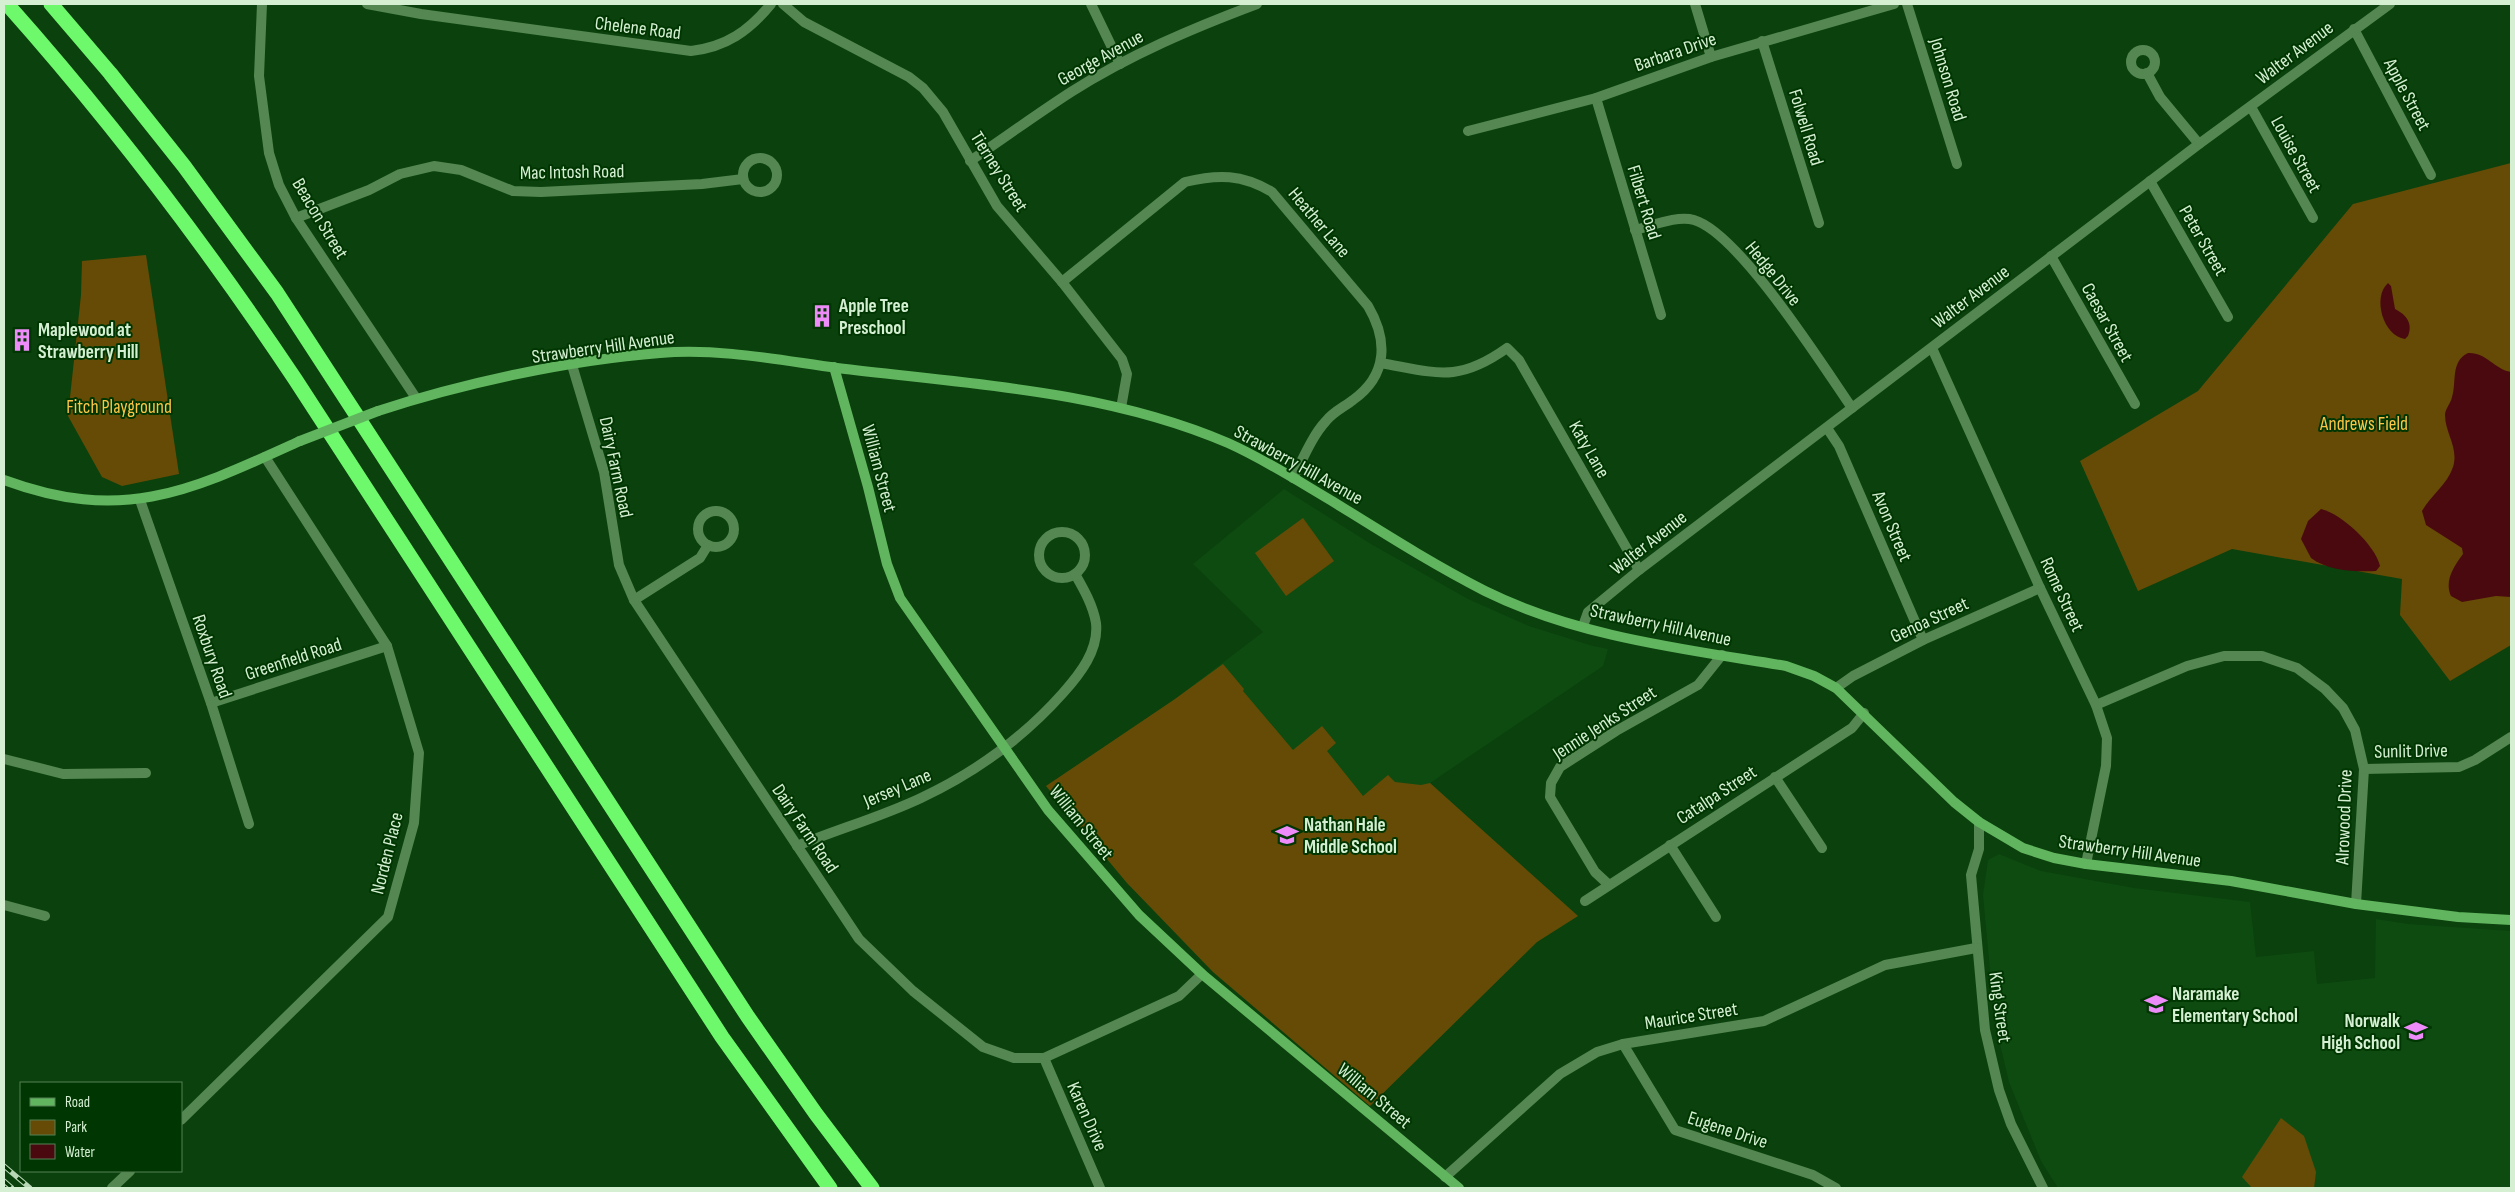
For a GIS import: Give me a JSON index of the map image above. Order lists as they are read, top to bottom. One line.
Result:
{"streets":{"main road":["Strawberry Hill Avenue","William Street"],"street":["Chelene Road","Barbara Drive","Walter Avenue","George Avenue","Johnson Road","Apple Street","Folwell Road","Louise Street","Mac Intosh Road","Tierney Street","Filbert Road","Beacon Street","Heather Lane","Peter Street","Hedge Drive","Caesar Street","Katy Lane","Dairy Farm Road","Avon Street","Rome Street","Genoa Street","Roxbury Road","Greenfield Road","Jennie Jenks Street","Sunlit Drive","Jersey Lane","Catalpa Street","Alrowood Drive","Norden Place","King Street","Maurice Street","Karen Drive","Eugene Drive"]},"crossings":[["Barbara Drive","Folwell Road"],["Barbara Drive","Filbert Road"],["Walter Avenue","Apple Street"],["Walter Avenue","Louise Street"],["Walter Avenue","Peter Street"],["Walter Avenue","Hedge Drive"],["Walter Avenue","Caesar Street"],["Walter Avenue","Strawberry Hill Avenue"],["Walter Avenue","Katy Lane"],["Walter Avenue","Avon Street"],["Walter Avenue","Rome Street"],["George Avenue","Tierney Street"],["Mac Intosh Road","Beacon Street"],["Tierney Street","Heather Lane"],["Tierney Street","Strawberry Hill Avenue"],["Filbert Road","Hedge Drive"],["Beacon Street","Strawberry Hill Avenue"],["Heather Lane","Strawberry Hill Avenue"],["Heather Lane","Katy Lane"],["Strawberry Hill Avenue","Dairy Farm Road"],["Strawberry Hill Avenue","William Street"],["Strawberry Hill Avenue","Rome Street"],["Strawberry Hill Avenue","Genoa Street"],["Strawberry Hill Avenue","Roxbury Road"],["Strawberry Hill Avenue","Jennie Jenks Street"],["Strawberry Hill Avenue","Catalpa Street"],["Strawberry Hill Avenue","Alrowood Drive"],["Strawberry Hill Avenue","Norden Place"],["Strawberry Hill Avenue","King Street"],["Dairy Farm Road","William Street"],["Dairy Farm Road","Jersey Lane"],["Dairy Farm Road","Karen Drive"],["William Street","Jersey Lane"],["William Street","Maurice Street"],["Avon Street","Genoa Street"],["Rome Street","Genoa Street"],["Rome Street","Alrowood Drive"],["Roxbury Road","Greenfield Road"],["Greenfield Road","Norden Place"],["Jennie Jenks Street","Catalpa Street"],["Sunlit Drive","Alrowood Drive"],["King Street","Maurice Street"],["Maurice Street","Eugene Drive"]],"parks":["Fitch Playground","Andrews Field"],"places":{"building":["Apple Tree Preschool","Maplewood at Strawberry Hill"],"school or university":["Nathan Hale Middle School","Naramake Elementary School","Norwalk High School"]},"legend":["Road","Park","Water"]}
